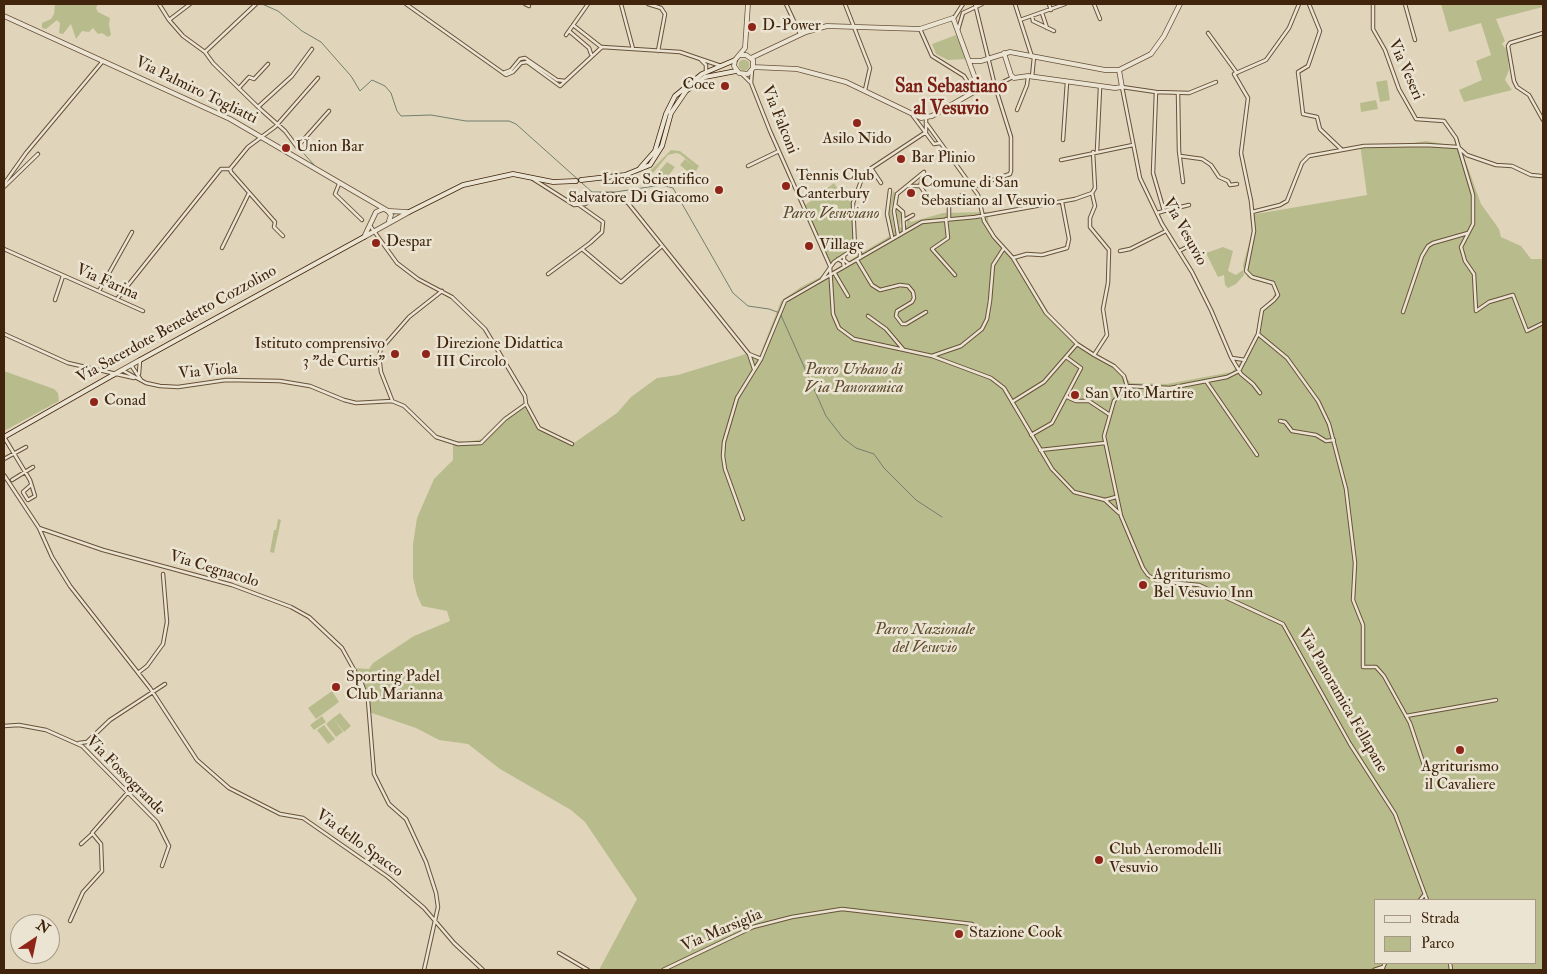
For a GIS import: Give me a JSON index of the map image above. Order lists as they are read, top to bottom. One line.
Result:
{"streets":{"street":["Via Veseri","Via Palmiro Togliatti","Via Falconi","Via Vesuvio","Via Farina","Via Sacerdote Benedetto Cozzolino","Via Viola","Via Cegnacolo","Via Panoramica Fellapane","Via Fossogrande","Via dello Spacco","Via Marsiglia"]},"crossings":[["Via Palmiro Togliatti","Via Sacerdote Benedetto Cozzolino"],["Via Sacerdote Benedetto Cozzolino","Via Viola"],["Via Cegnacolo","Via dello Spacco"]],"districts":["San Sebastiano al Vesuvio"],"parks":["Parco Vesuviano","Parco Urbano di Via Panoramica","Parco Nazionale del Vesuvio"],"places":["D-Power","Coce","Asilo Nido","Union Bar","Bar Plinio","Tennis Club Canterbury","Liceo Scientifico Salvatore Di Giacomo","Comune di San Sebastiano al Vesuvio","Despar","Village","Istituto comprensivo 3 \"de Curtis\"","Direzione Didattica III Circolo","San Vito Martire","Conad","Agriturismo Bel Vesuvio Inn","Sporting Padel Club Marianna","Agriturismo il Cavaliere","Club Aeromodelli Vesuvio","Stazione Cook"],"legend":["Strada","Parco"],"north":"top right"}
